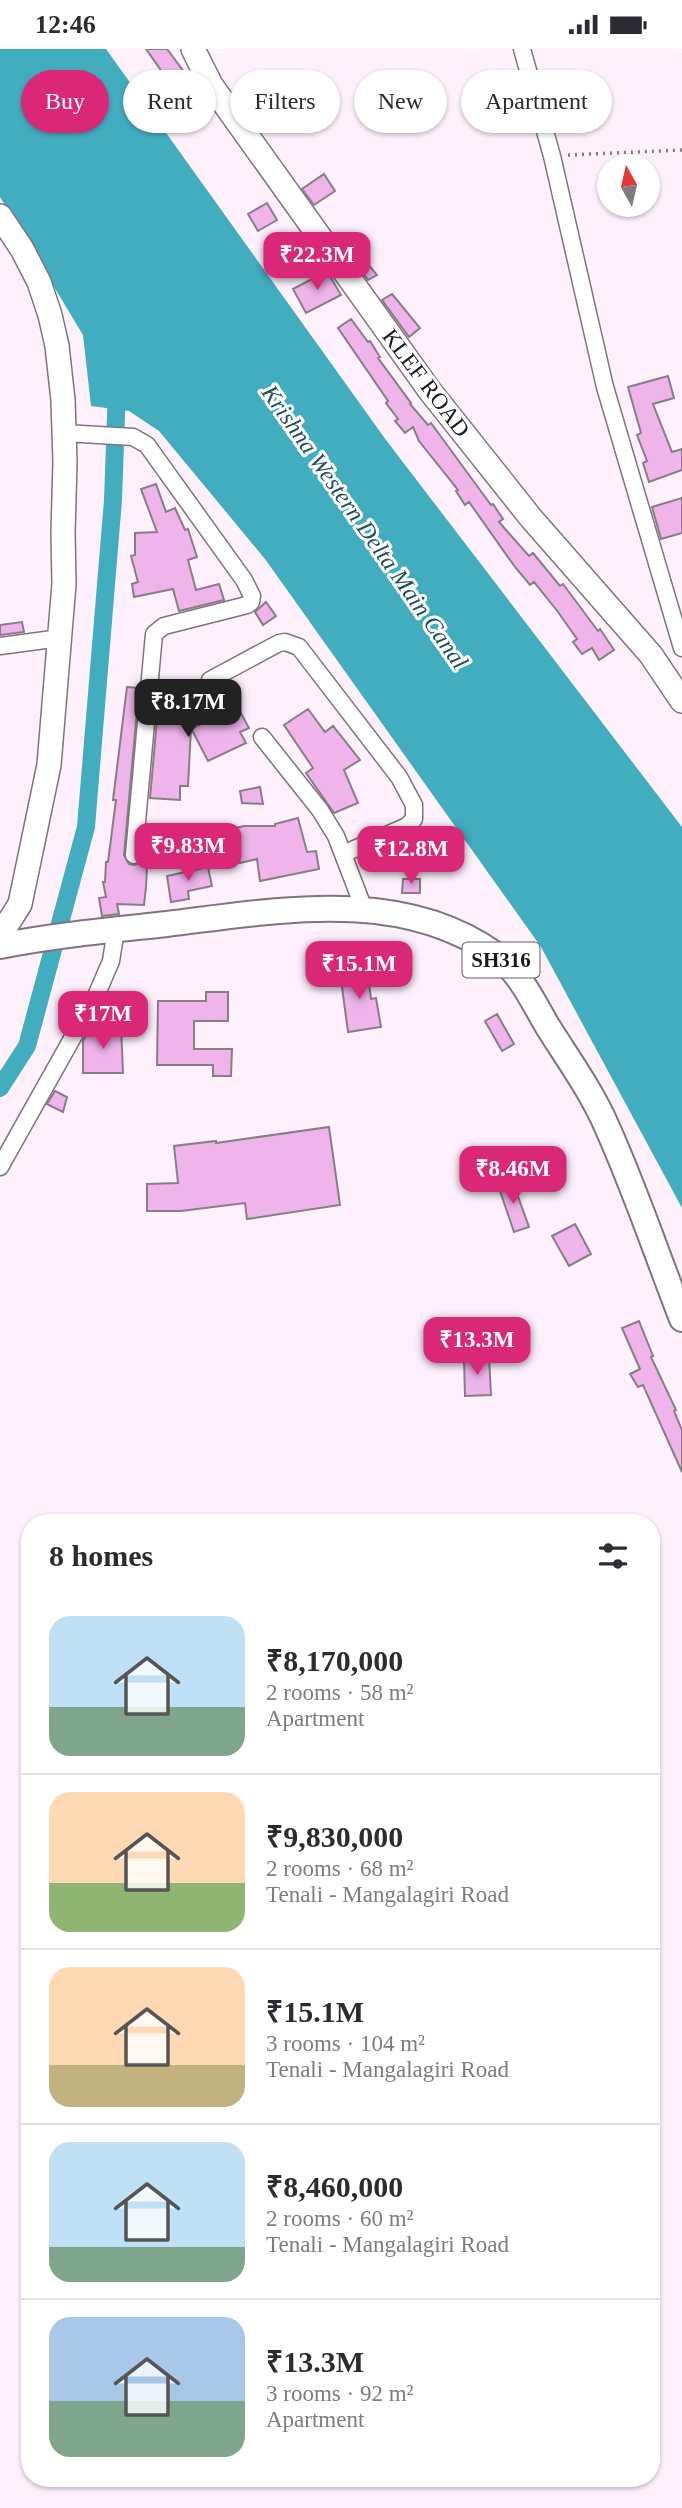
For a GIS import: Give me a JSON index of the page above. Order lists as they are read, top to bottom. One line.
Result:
{"streets":{"main road":["KLEF ROAD","SH316"]},"water":["Krishna Western Delta Main Canal"],"north":"top","page":{"status":"12:46","chip":["Buy","Rent","Filters","New","Apartment"],"price":["₹22.3M","₹8.17M","₹9.83M","₹12.8M","₹15.1M","₹17M","₹8.46M","₹13.3M"],"heading":"8 homes","list":[{"name":"₹8,170,000","note":"2 rooms · 58 m² · Apartment"},{"name":"₹9,830,000","note":"2 rooms · 68 m² · Tenali - Mangalagiri Road"},{"name":"₹15.1M","note":"3 rooms · 104 m² · Tenali - Mangalagiri Road"},{"name":"₹8,460,000","note":"2 rooms · 60 m² · Tenali - Mangalagiri Road"},{"name":"₹13.3M","note":"3 rooms · 92 m² · Apartment"}]}}
